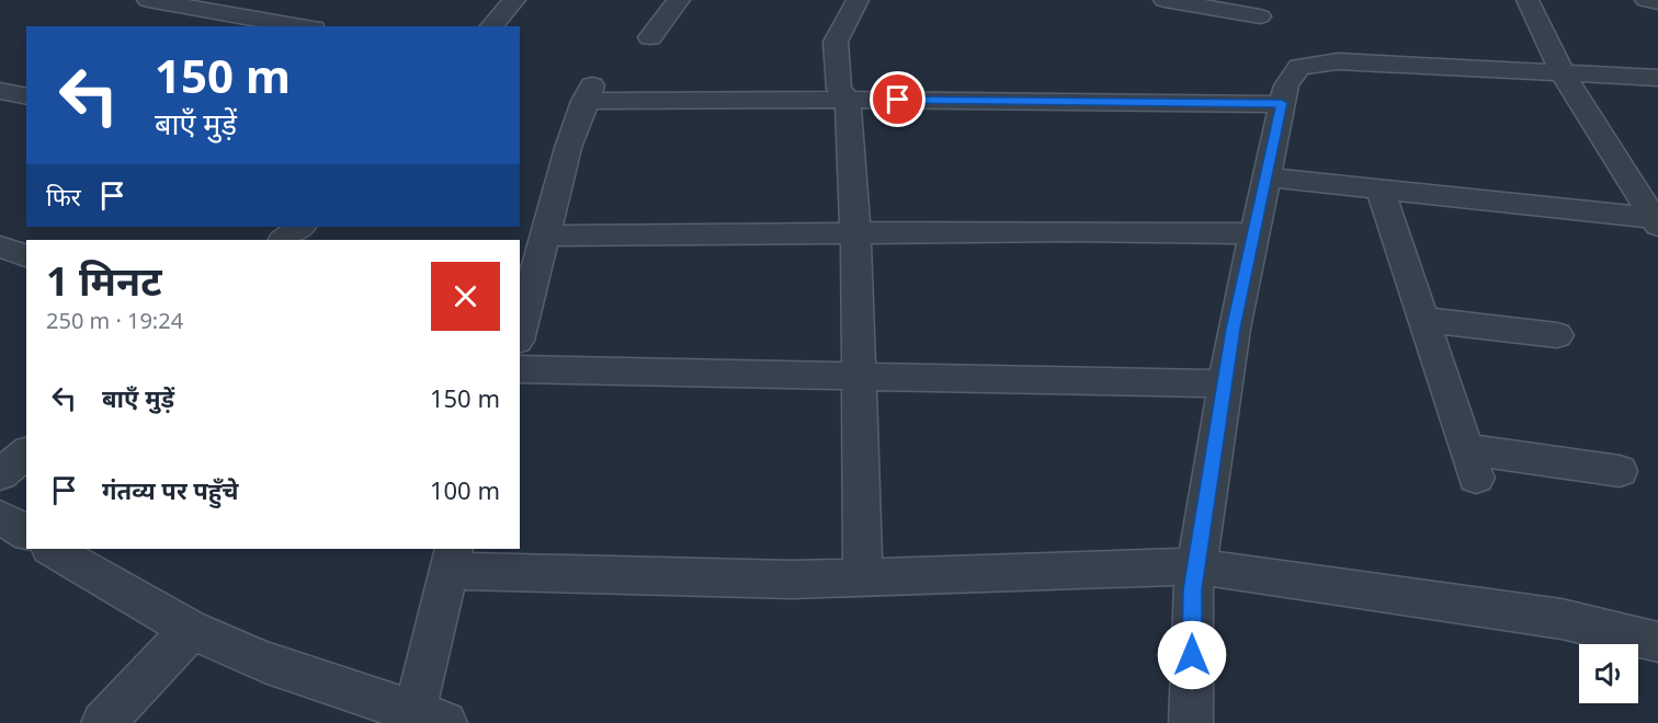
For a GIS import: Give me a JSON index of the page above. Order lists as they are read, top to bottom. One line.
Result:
{"page":{"turn":["150 m","बाएँ मुड़ें"],"then":"फिर","heading":["1 मिनट","250 m · 19:24"],"list":[{"name":"बाएँ मुड़ें","value":"150 m"},{"name":"गंतव्य पर पहुँचे","value":"100 m"}]}}
